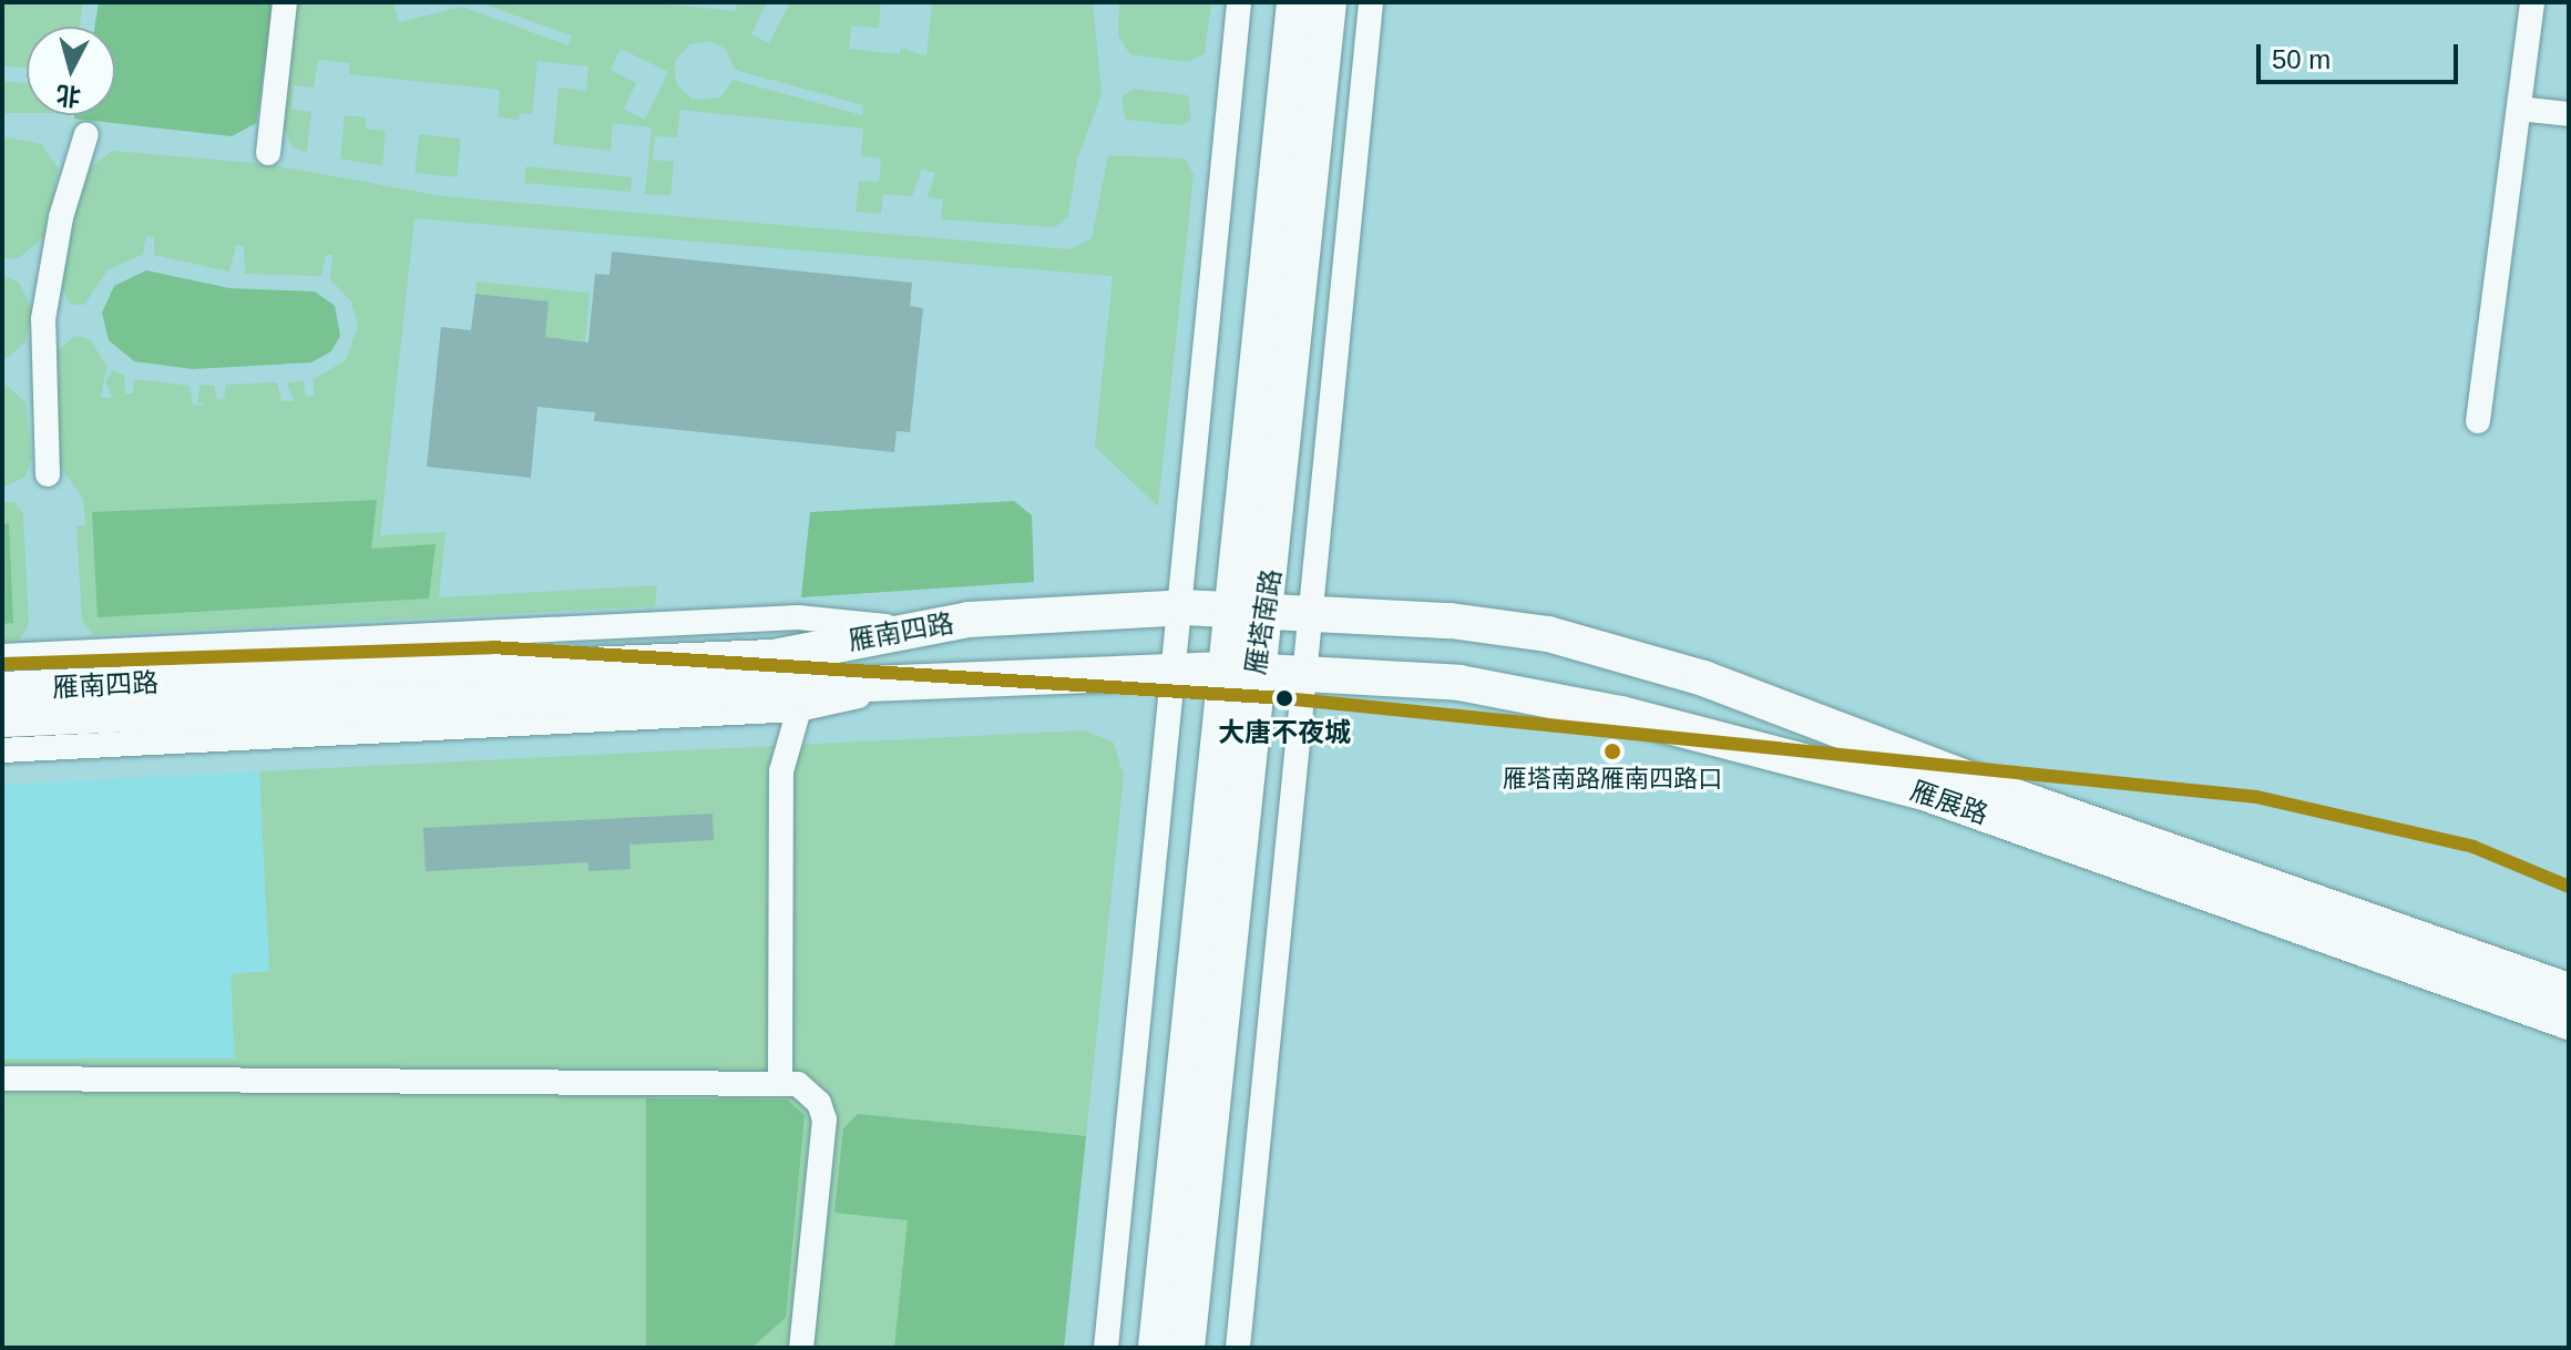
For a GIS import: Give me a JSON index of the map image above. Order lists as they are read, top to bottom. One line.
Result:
{"streets":{"main road":["雁塔南路","雁南四路","雁展路"]},"crossings":[["雁塔南路","雁南四路"],["雁塔南路","雁展路"],["雁南四路","雁展路"]],"places":["大唐不夜城","雁塔南路雁南四路口"],"scale_bar":"50 m","north":"bottom"}
